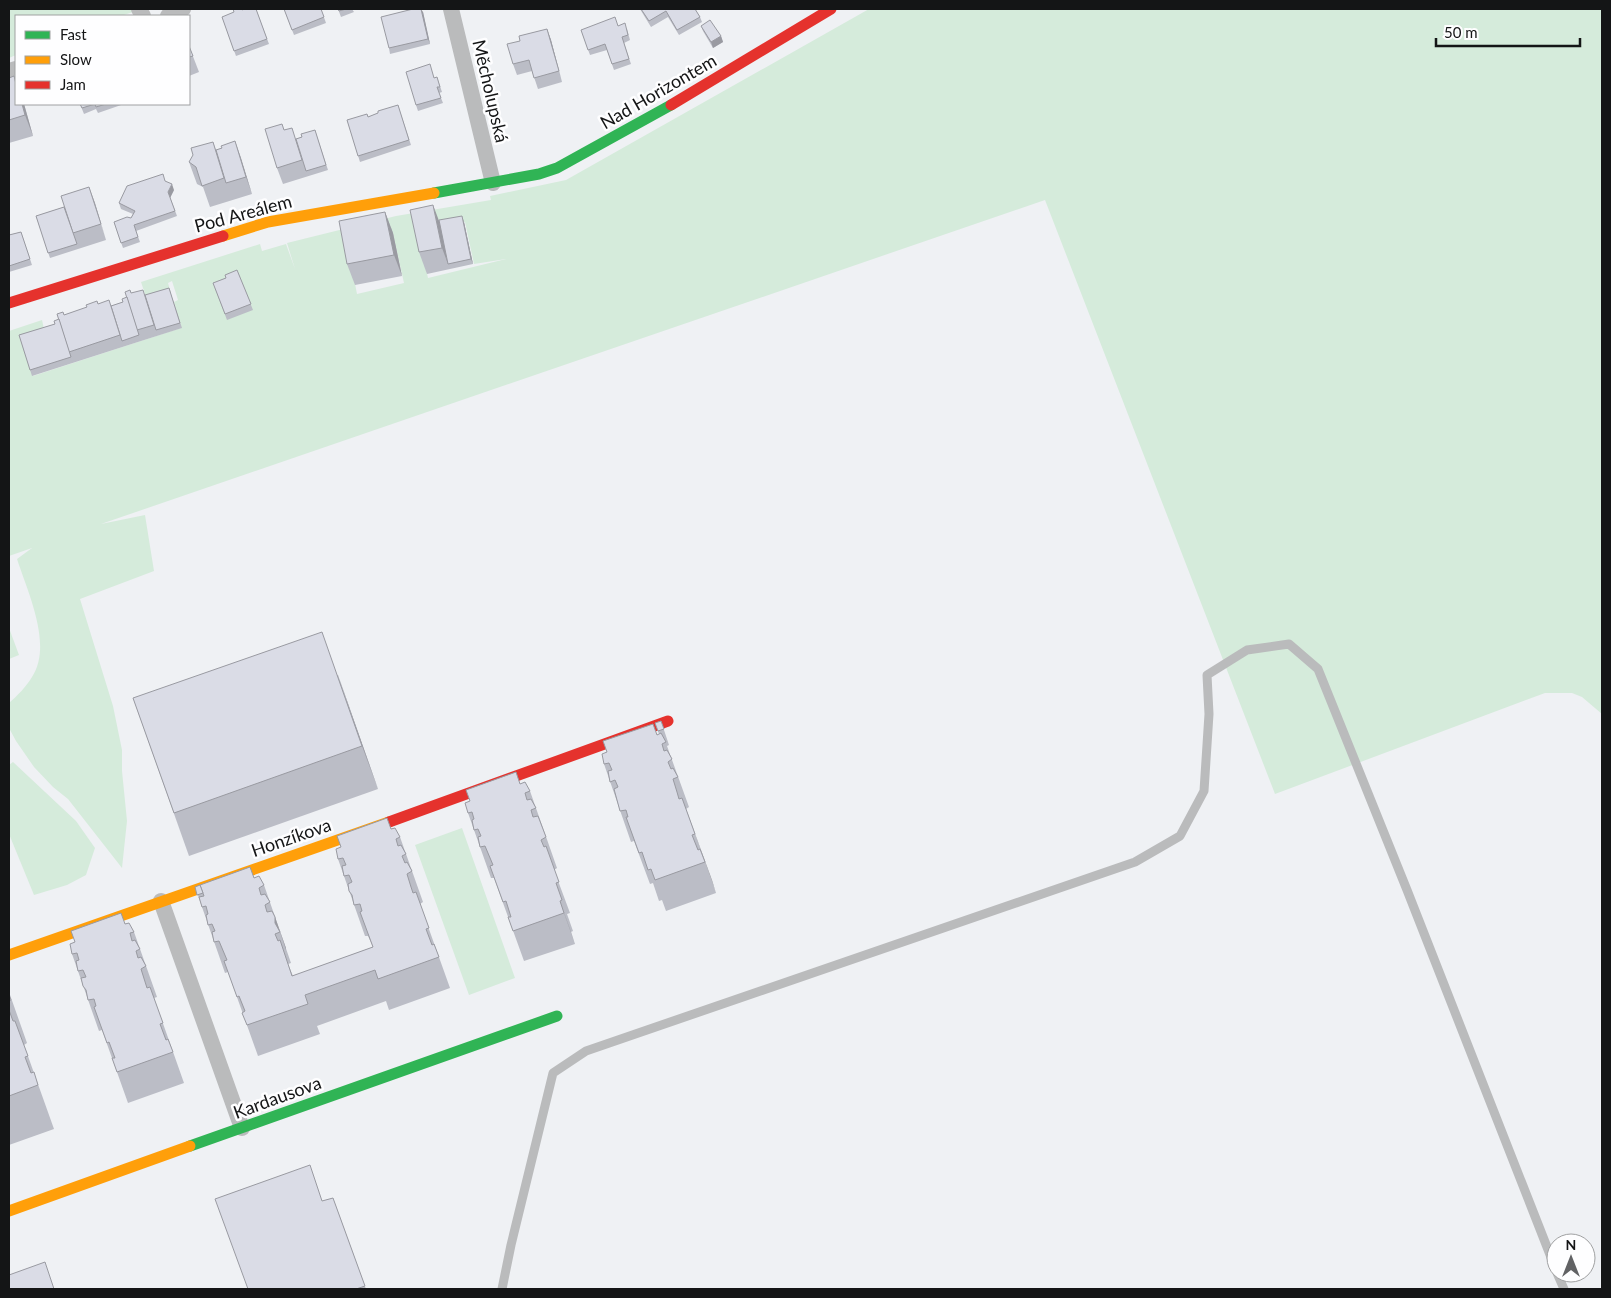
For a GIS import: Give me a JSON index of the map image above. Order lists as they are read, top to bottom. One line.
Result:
{"streets":{"street":["Měcholupská","Nad Horizontem","Pod Areálem","Honzíkova","Kardausova"]},"crossings":[["Měcholupská","Nad Horizontem"],["Měcholupská","Pod Areálem"],["Nad Horizontem","Pod Areálem"]],"legend":["Fast","Slow","Jam"],"scale_bar":"50 m","north":"top"}
